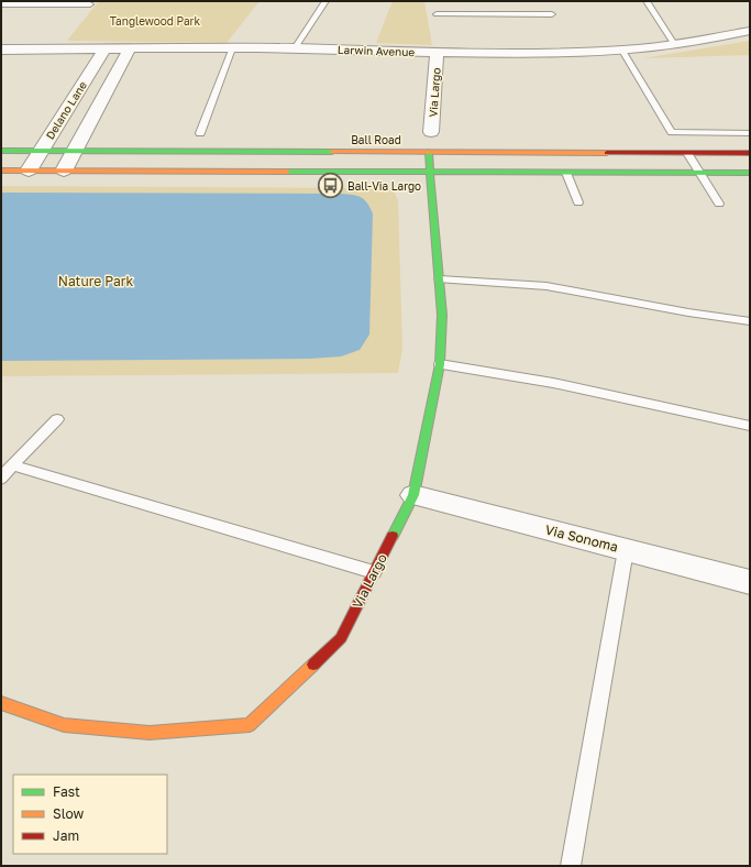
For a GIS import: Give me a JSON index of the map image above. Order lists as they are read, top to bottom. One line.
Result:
{"streets":{"main road":["Via Largo","Ball Road"],"street":["Larwin Avenue","Delano Lane","Via Sonoma"]},"crossings":[["Larwin Avenue","Via Largo"],["Larwin Avenue","Delano Lane"],["Via Largo","Ball Road"],["Via Largo","Via Sonoma"],["Delano Lane","Ball Road"]],"parks":["Tanglewood Park","Nature Park"],"places":{"bus stop":["Ball-Via Largo"]},"legend":["Fast","Slow","Jam"]}
